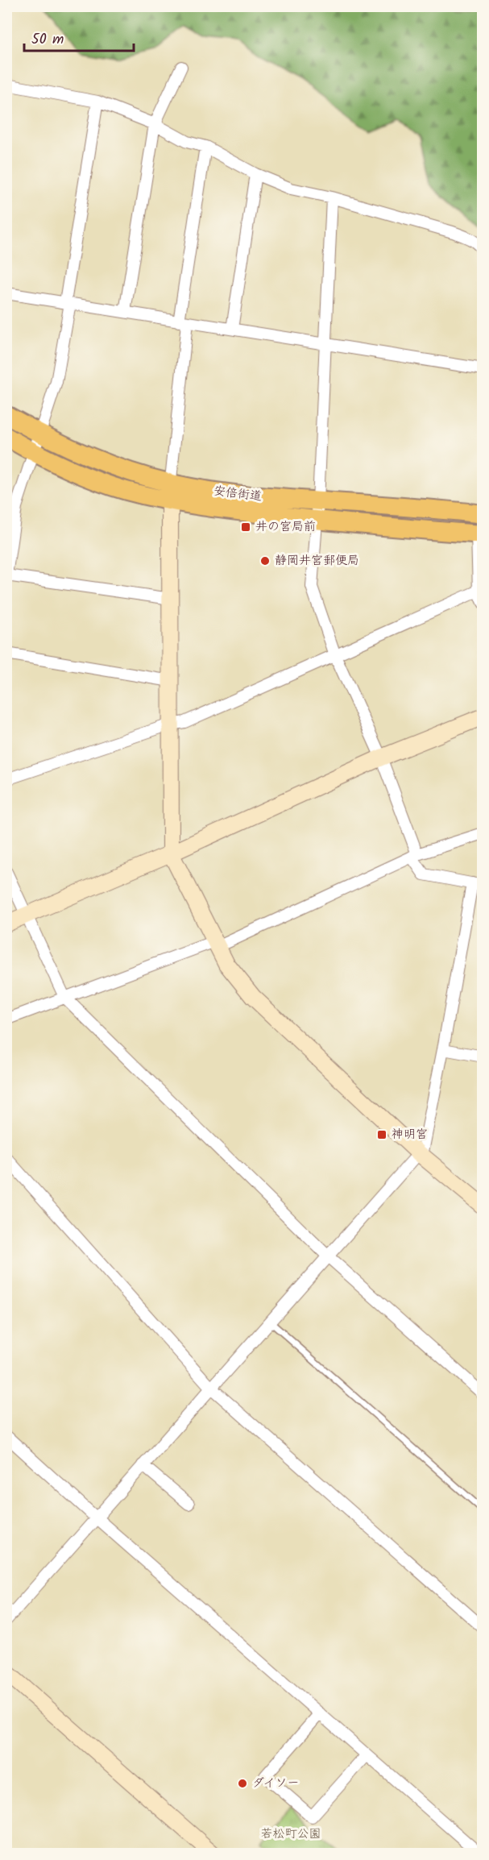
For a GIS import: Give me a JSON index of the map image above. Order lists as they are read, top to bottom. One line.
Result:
{"streets":{"main road":["安倍街道"]},"parks":["若松町公園"],"places":{"transit":["井の宮局前","神明宮"],"other":["静岡井宮郵便局","ダイソー"]},"scale_bar":"50 m"}
